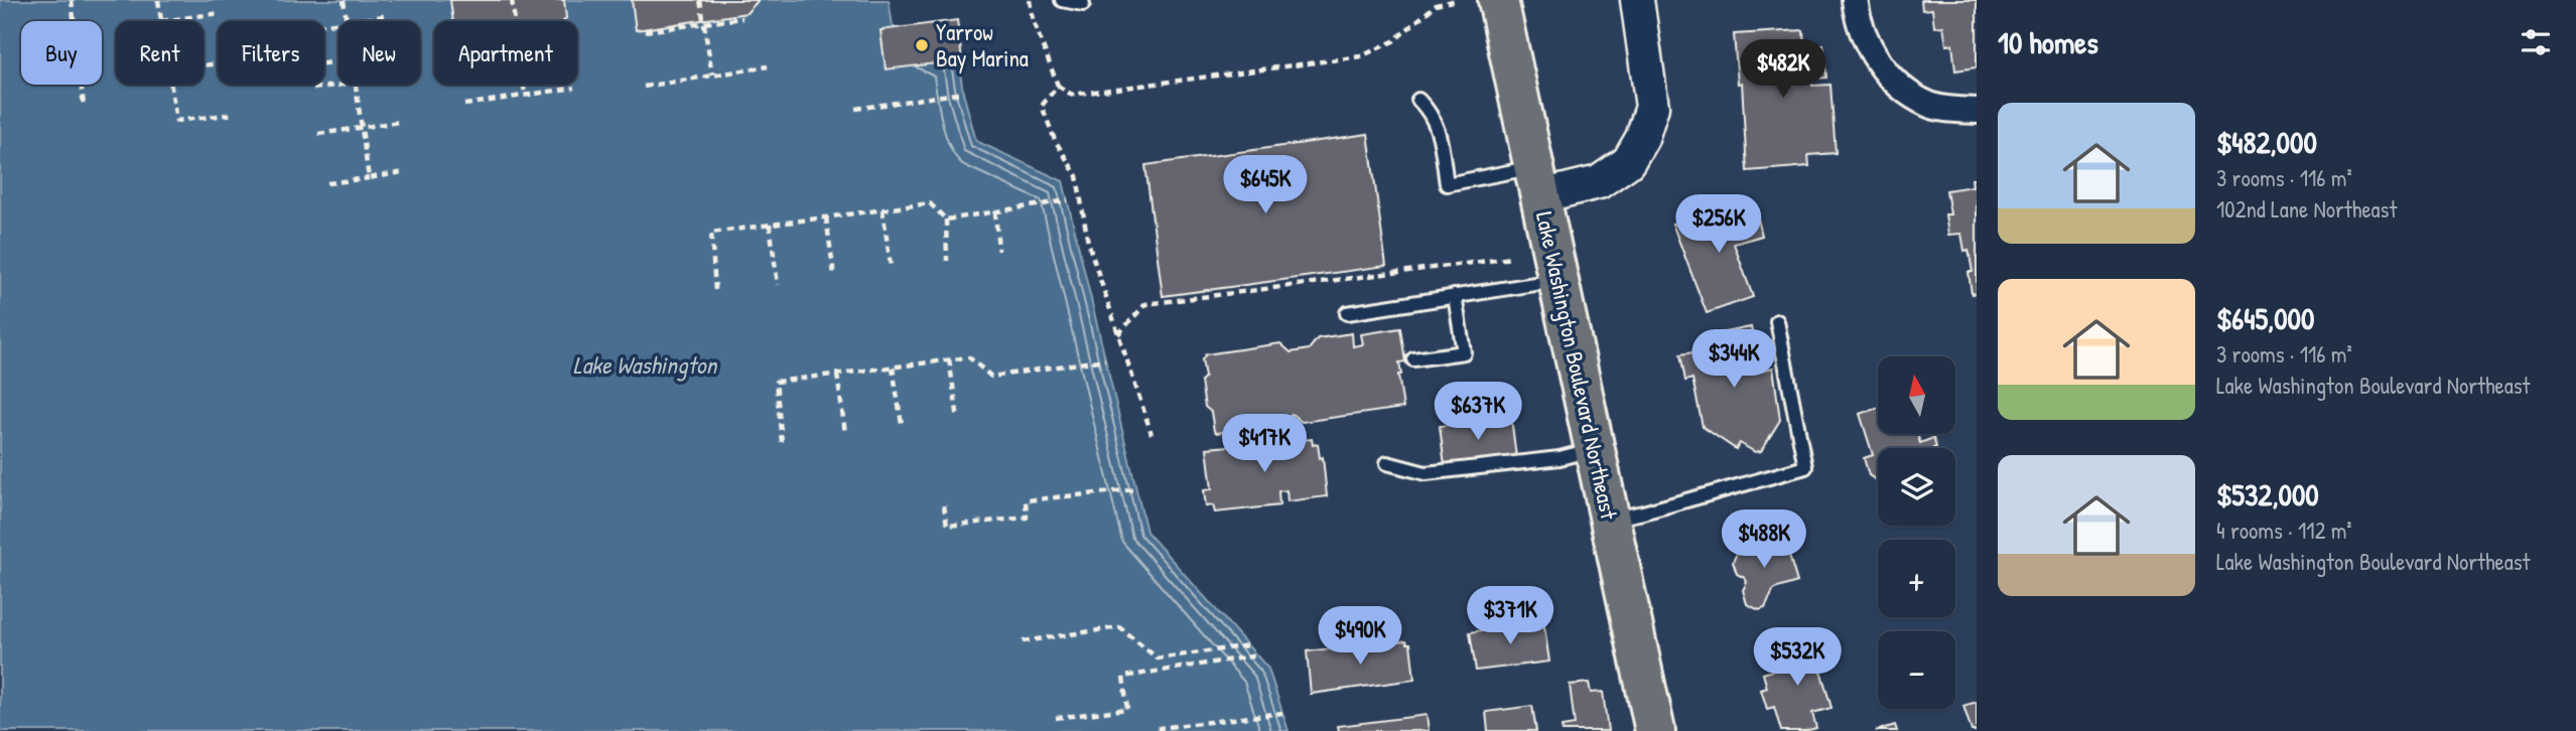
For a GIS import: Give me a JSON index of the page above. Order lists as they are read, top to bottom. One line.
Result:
{"streets":{"main road":["Lake Washington Boulevard Northeast"]},"water":["Lake Washington"],"places":["Yarrow Bay Marina"],"north":"top","page":{"heading":"10 homes","chip":["Buy","Rent","Filters","New","Apartment"],"price":["$482K","$645K","$256K","$344K","$637K","$417K","$488K","$371K","$490K","$532K"],"list":[{"name":"$482,000","note":"3 rooms · 116 m² · 102nd Lane Northeast"},{"name":"$645,000","note":"3 rooms · 116 m² · Lake Washington Boulevard Northeast"},{"name":"$532,000","note":"4 rooms · 112 m² · Lake Washington Boulevard Northeast"}],"map_buttons":["+","−"]}}
